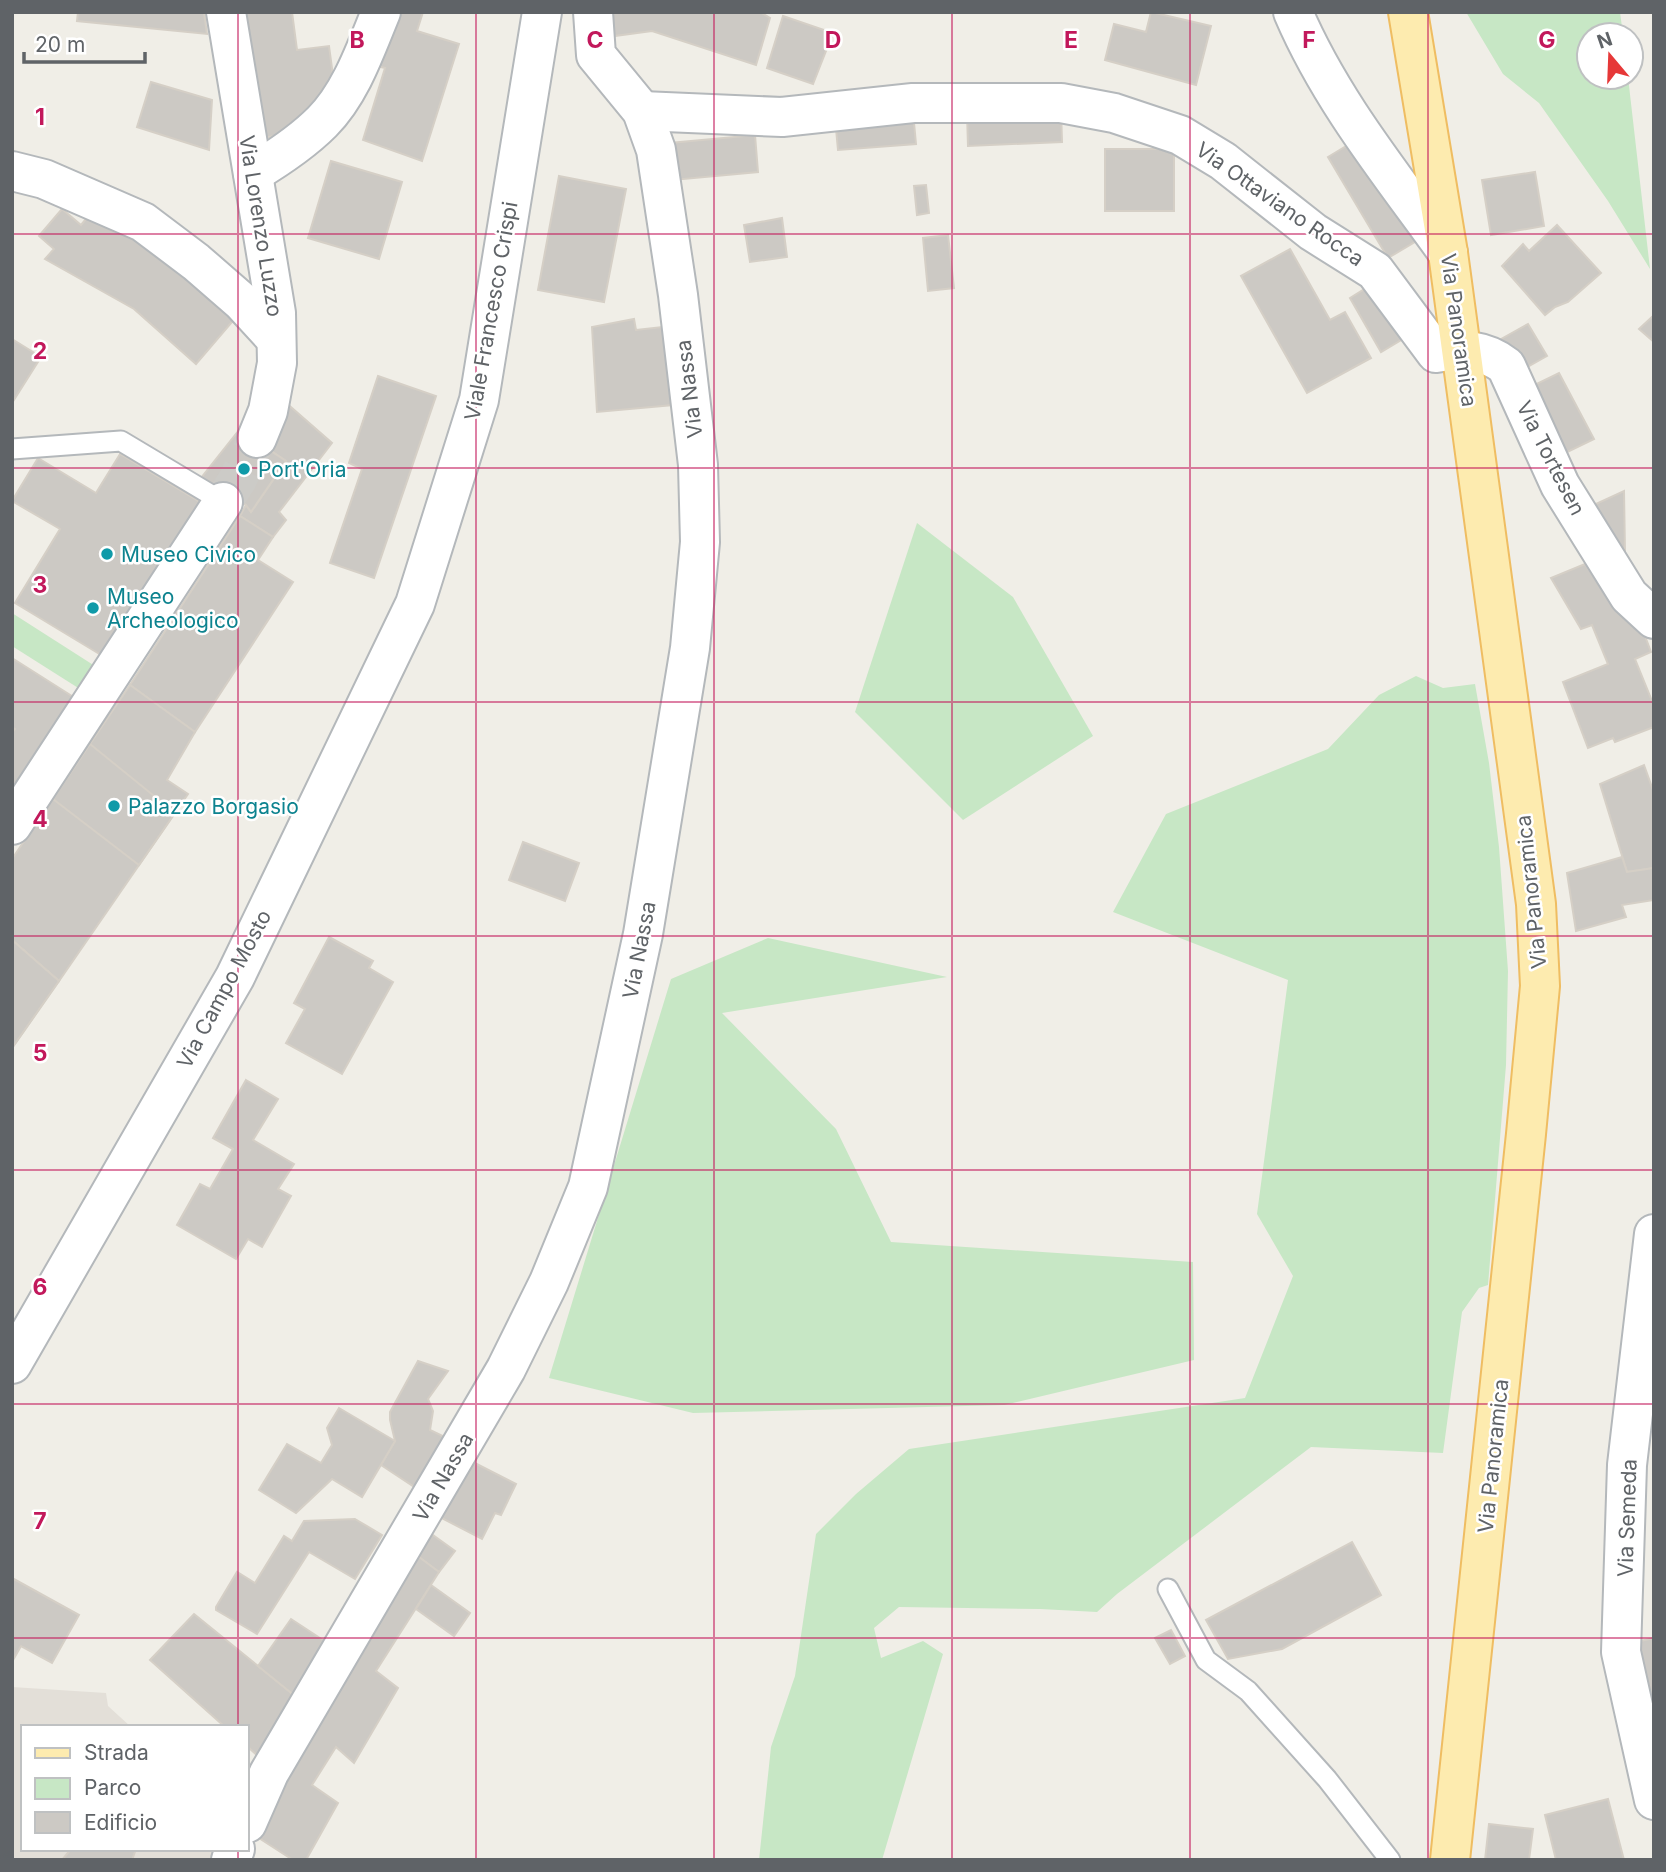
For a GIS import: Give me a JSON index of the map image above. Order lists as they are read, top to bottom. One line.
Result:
{"streets":{"main road":["Via Panoramica"],"street":["Via Ottaviano Rocca","Via Lorenzo Luzzo","Viale Francesco Crispi","Via Nassa","Via Tortesen","Via Campo Mosto","Via Semeda"]},"crossings":[["Via Ottaviano Rocca","Via Panoramica"],["Via Ottaviano Rocca","Via Nassa"],["Via Ottaviano Rocca","Via Tortesen"],["Viale Francesco Crispi","Via Campo Mosto"],["Via Panoramica","Via Tortesen"]],"places":["Port'Oria","Museo Civico","Museo Archeologico","Palazzo Borgasio"],"legend":["Strada","Parco","Edificio"],"scale_bar":"20 m","north":"top","grid":{"columns":["B","C","D","E","F","G"],"rows":["1","2","3","4","5","6","7"]}}
